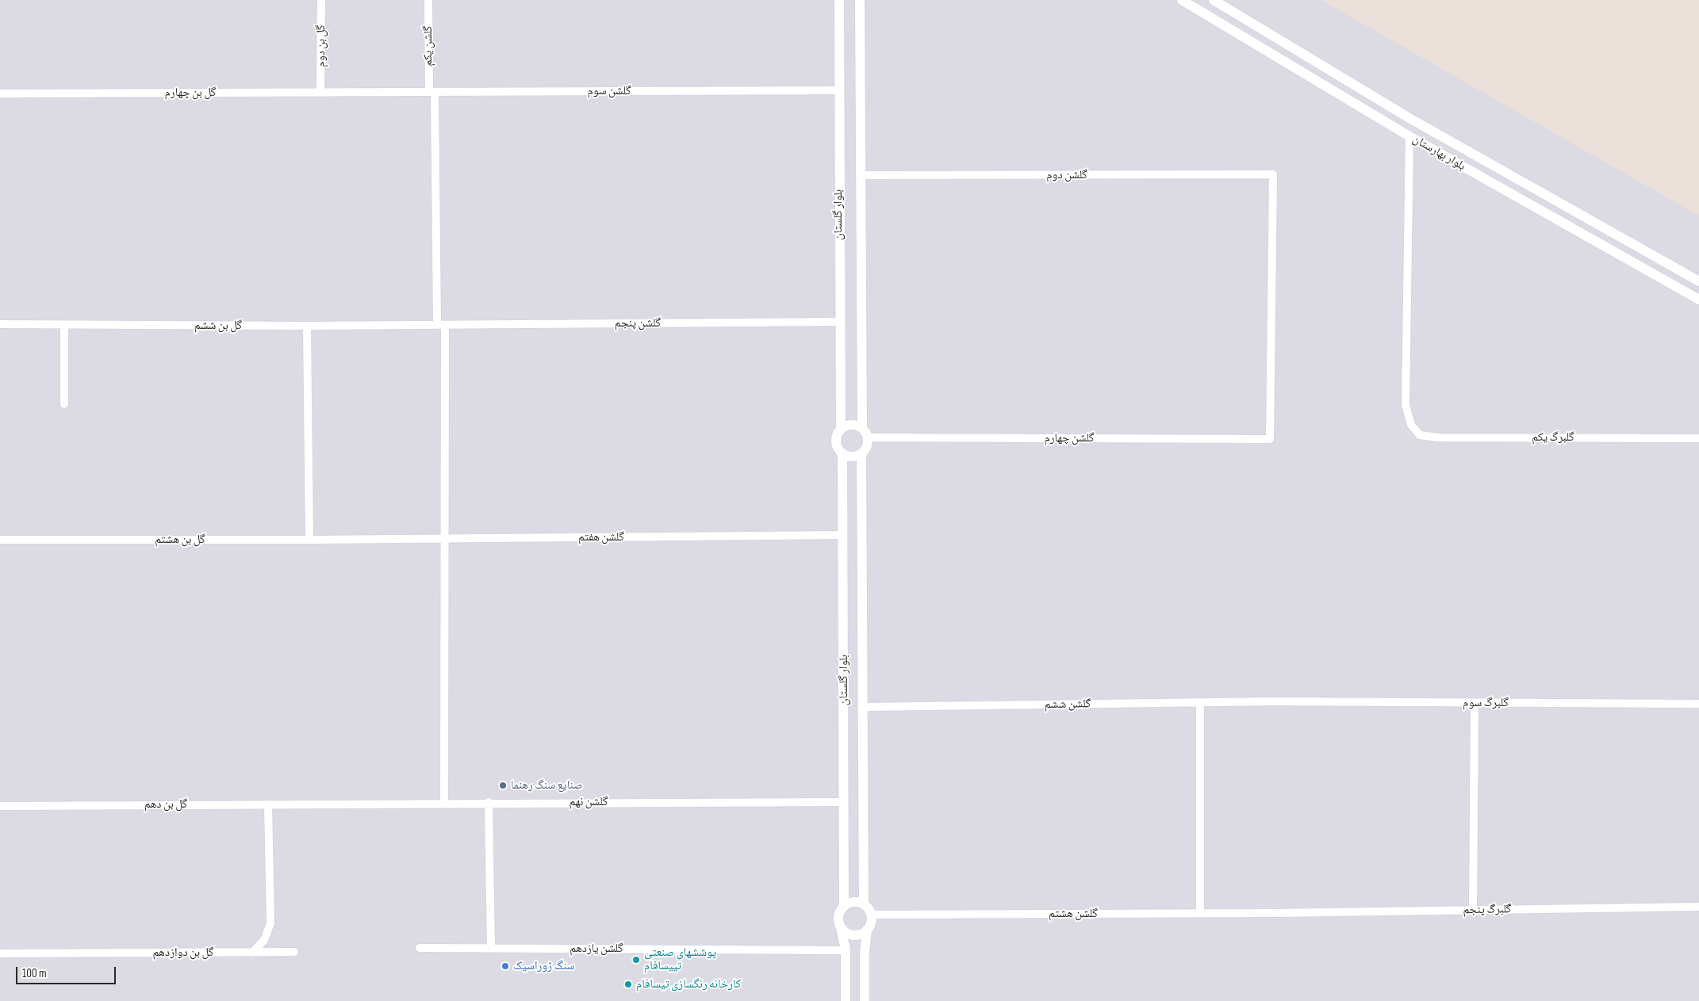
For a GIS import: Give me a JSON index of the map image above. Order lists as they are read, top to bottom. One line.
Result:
{"streets":{"street":["گل بن دوم","گلشن یکم","گلشن سوم","گل بن چهارم","بلوار بهارستان","گلشن دوم","بلوار گلستان","گلشن پنجم","گل بن ششم","گلبرگ یکم","گلشن چهارم","گلشن هفتم","گل بن هشتم","گلبرگ سوم","گلشن ششم","گلشن نهم","گل بن دهم","گلبرگ پنجم","گلشن هشتم","گلشن یازدهم","گل بن دوازدهم"]},"crossings":[["گل بن دوم","گل بن چهارم"],["گلشن یکم","گلشن سوم"],["گلشن یکم","گلشن پنجم"],["گلشن یکم","گل بن ششم"],["گلشن یکم","گلشن هفتم"],["گلشن یکم","گلشن نهم"],["گلشن سوم","گل بن چهارم"],["گلشن سوم","بلوار گلستان"],["بلوار بهارستان","گلبرگ یکم"],["گلشن دوم","بلوار گلستان"],["گلشن دوم","گلشن چهارم"],["بلوار گلستان","گلشن پنجم"],["بلوار گلستان","گلشن چهارم"],["بلوار گلستان","گلشن هفتم"],["بلوار گلستان","گلشن ششم"],["بلوار گلستان","گلشن نهم"],["بلوار گلستان","گلشن هشتم"],["گلشن پنجم","گل بن ششم"],["گلشن هفتم","گل بن هشتم"],["گلبرگ سوم","گلشن ششم"],["گلشن نهم","گل بن دهم"],["گلبرگ پنجم","گلشن هشتم"]],"places":["صنایع سنگ رهنما","پوششهای صنعتی تییسافام","سنگ ژوراسیک","کارخانه رنگسازی تیسافام"],"scale_bar":"100 m"}
